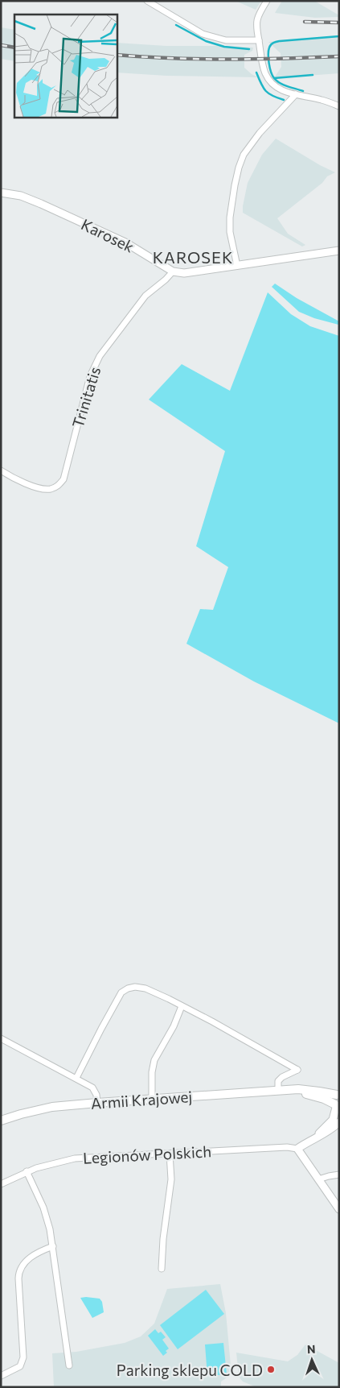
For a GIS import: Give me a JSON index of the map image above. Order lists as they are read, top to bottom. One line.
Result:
{"streets":{"main road":["Armii Krajowej"],"street":["Karosek","Trinitatis","Legionów Polskich"]},"crossings":[["Karosek","Trinitatis"]],"districts":["KAROSEK"],"places":["Parking sklepu COLD"],"north":"top"}
